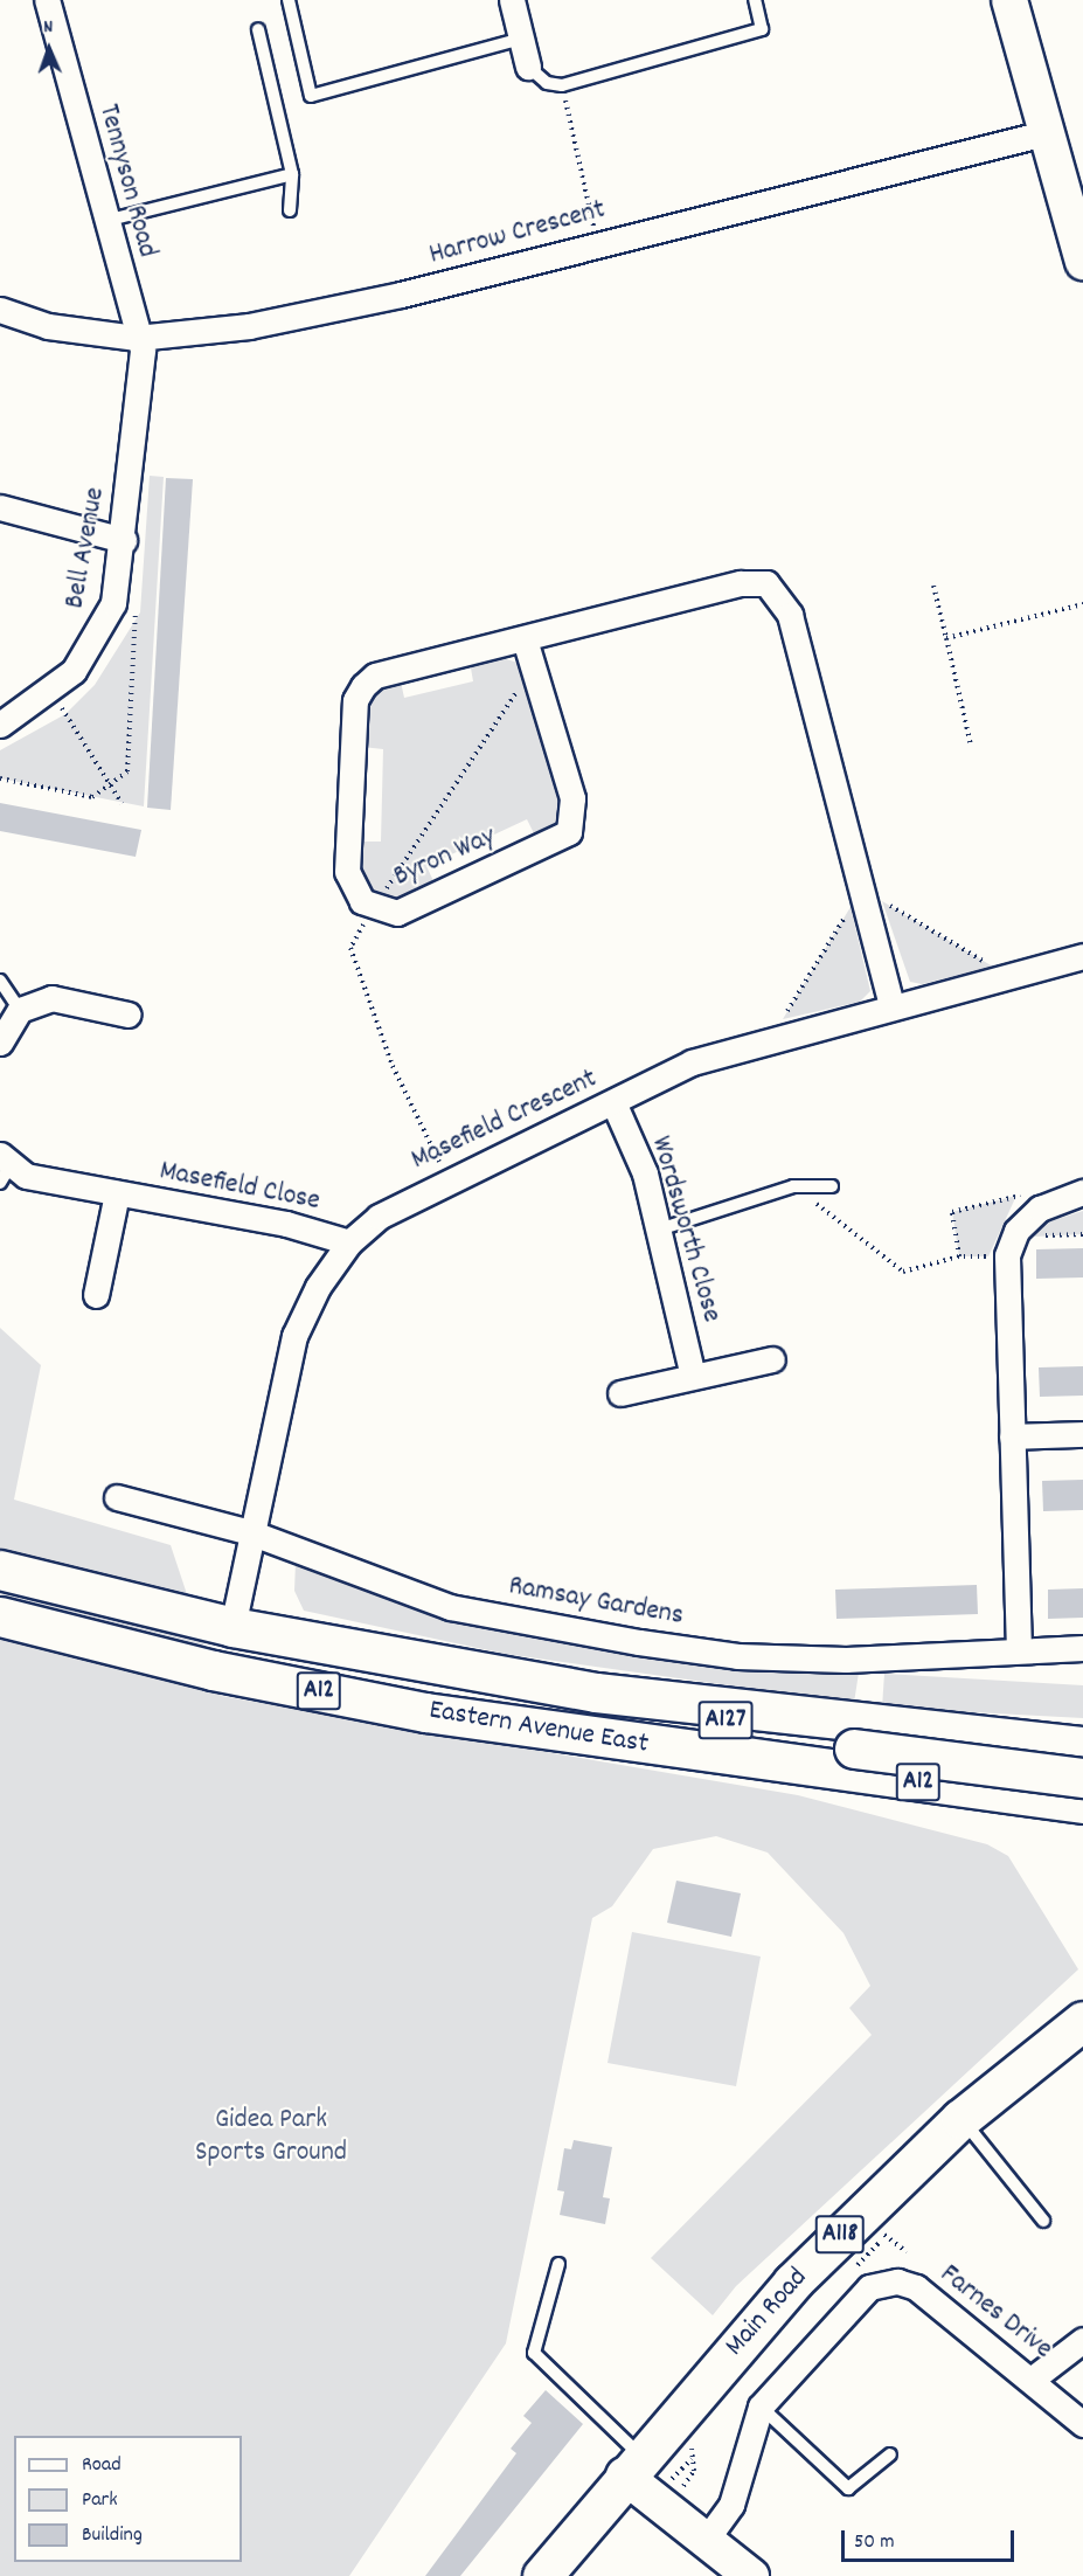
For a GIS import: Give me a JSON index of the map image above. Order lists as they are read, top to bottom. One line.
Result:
{"streets":{"main road":["A12","A127","Eastern Avenue East","A118","Main Road"],"street":["Tennyson Road","Harrow Crescent","Bell Avenue","Byron Way","Masefield Crescent","Masefield Close","Wordsworth Close","Ramsay Gardens","Farnes Drive"]},"crossings":[["Tennyson Road","Harrow Crescent"],["Tennyson Road","Bell Avenue"],["Harrow Crescent","Bell Avenue"],["Byron Way","Masefield Crescent"],["Masefield Crescent","Masefield Close"],["Masefield Crescent","Wordsworth Close"],["Masefield Crescent","Ramsay Gardens"],["Masefield Crescent","Eastern Avenue East"],["A127","Eastern Avenue East"]],"parks":["Gidea Park Sports Ground"],"legend":["Road","Park","Building"],"scale_bar":"50 m","north":"top"}
